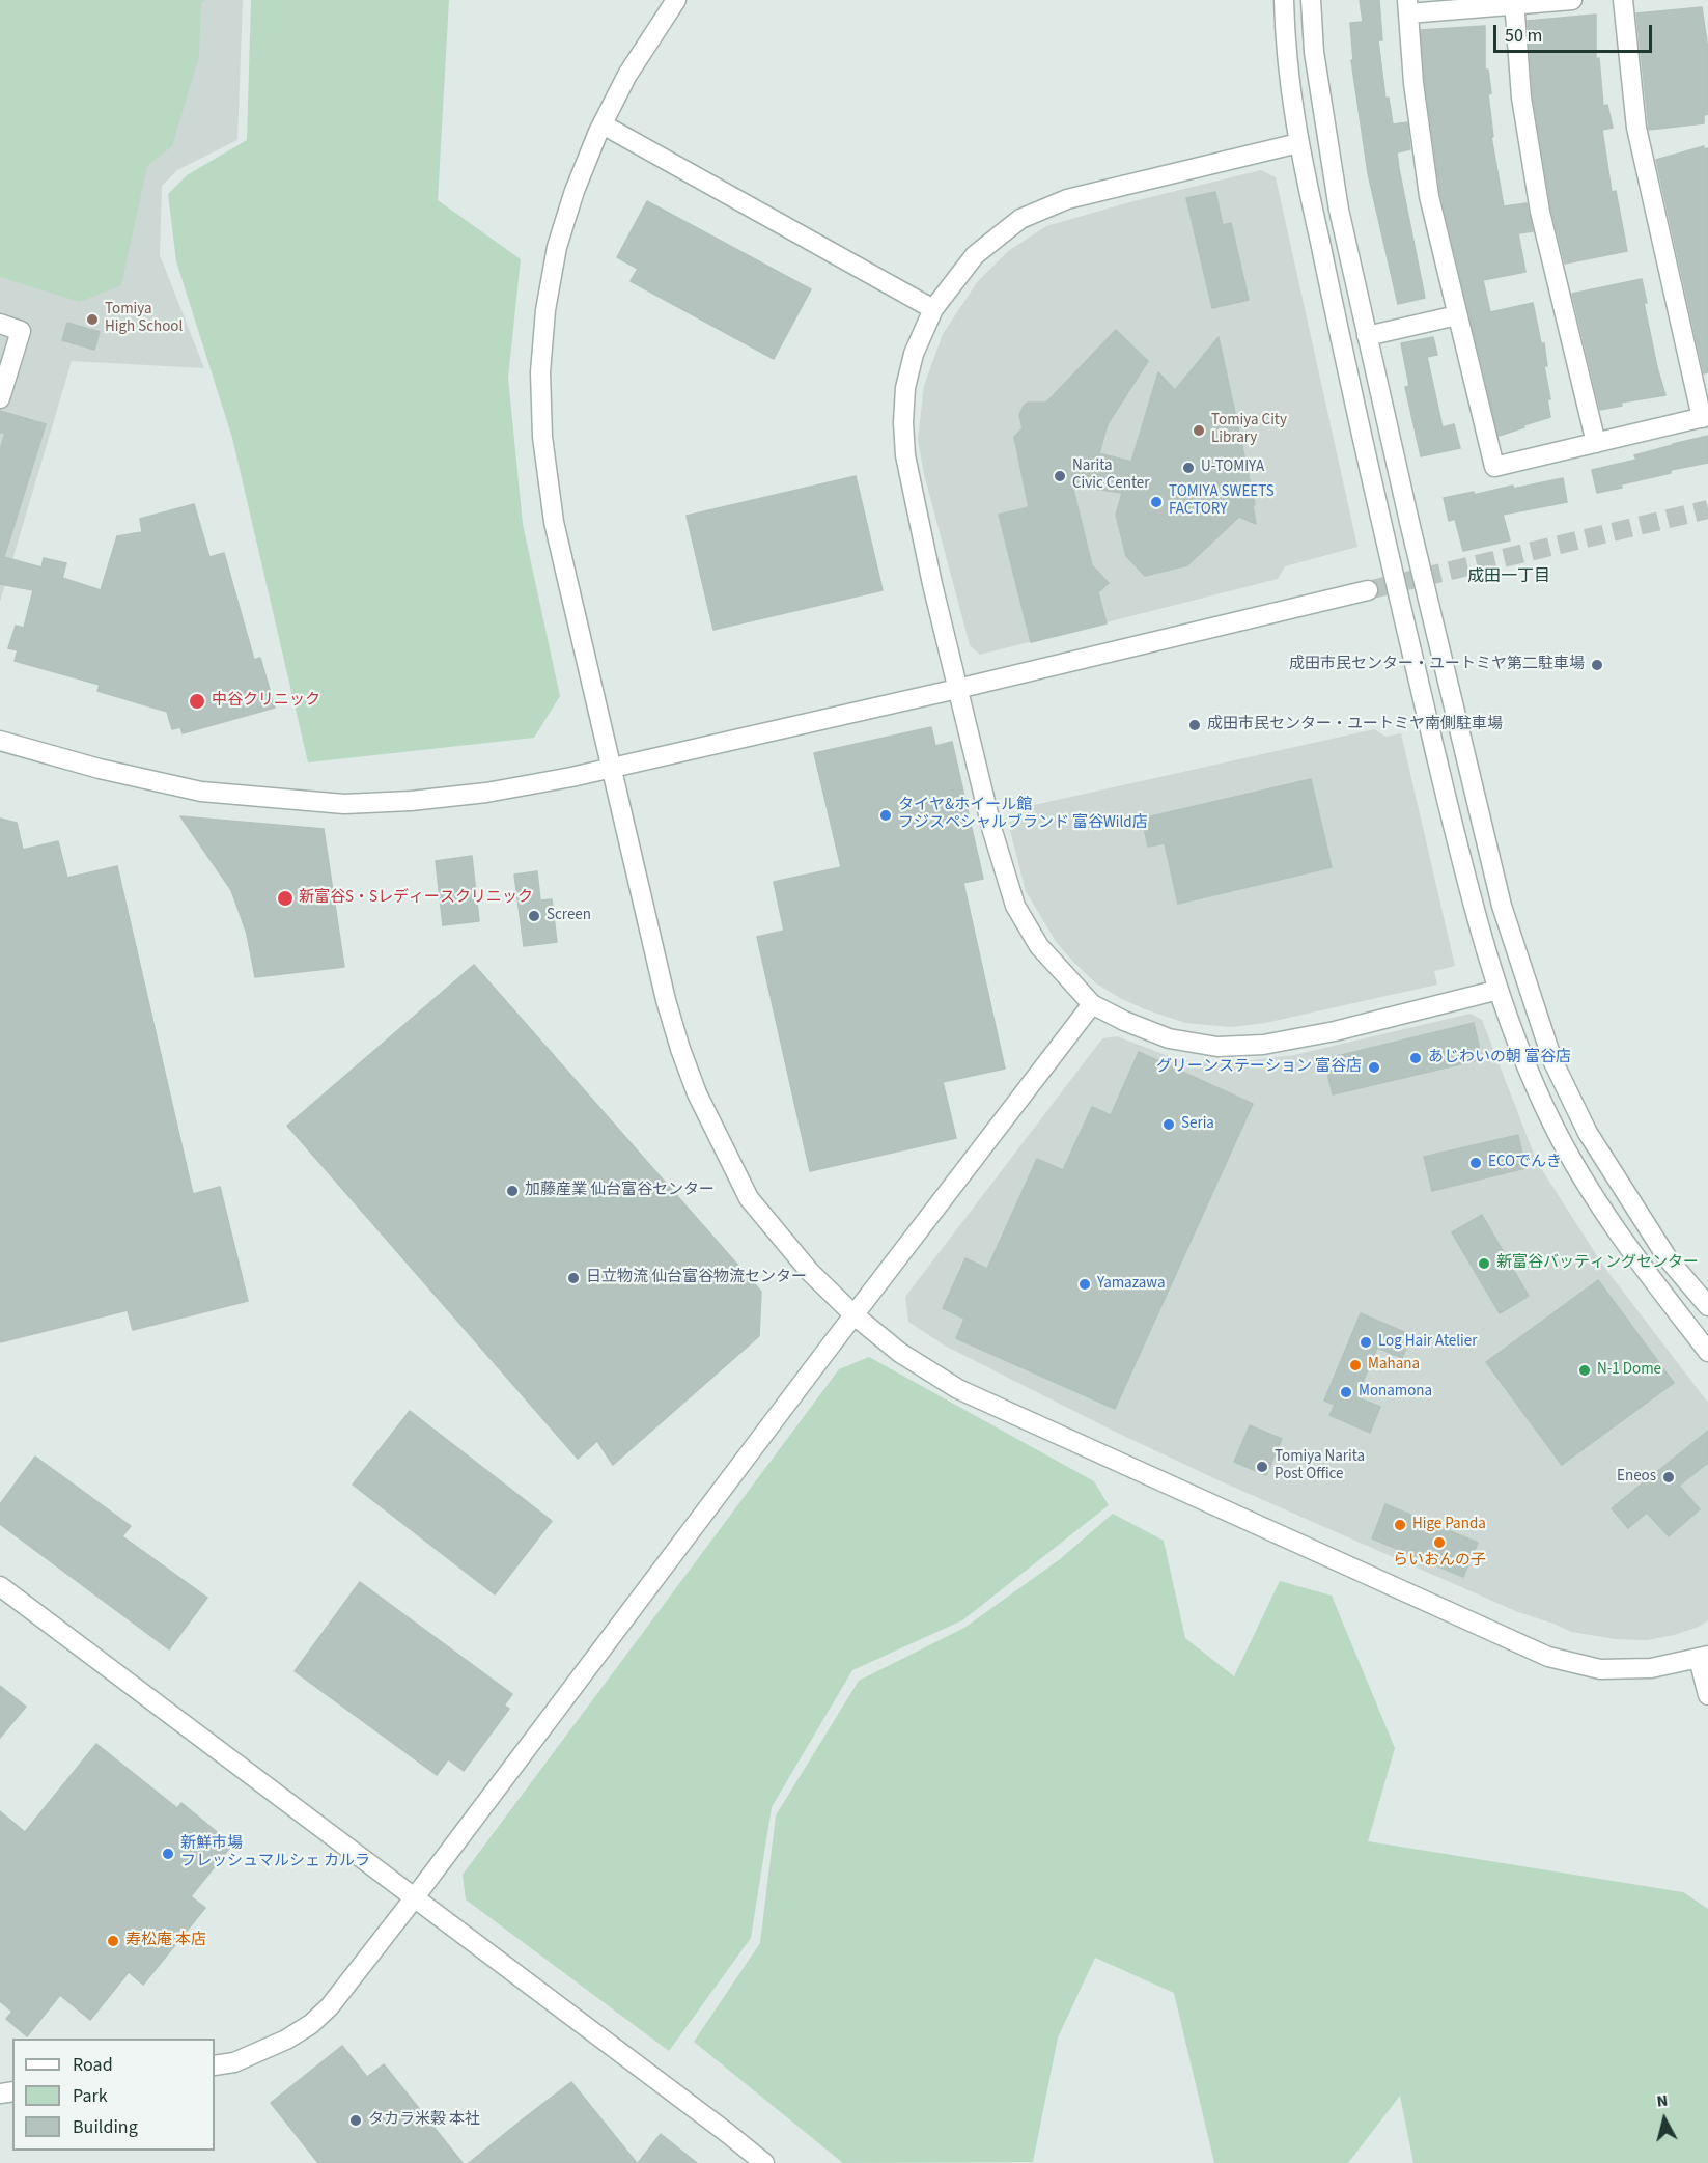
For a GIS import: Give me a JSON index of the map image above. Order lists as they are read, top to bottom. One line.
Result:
{"districts":["成田一丁目"],"places":["Tomiya High School","Tomiya City Library","U-TOMIYA","Narita Civic Center","TOMIYA SWEETS FACTORY","成田市民センター・ユートミヤ第二駐車場","中谷クリニック","成田市民センター・ユートミヤ南側駐車場","タイヤ&ホイール館 フジスペシャルブランド 富谷Wild店","新富谷S・Sレディースクリニック","Screen","あじわいの朝 富谷店","グリーンステーション 富谷店","Seria","ECOでんき","加藤産業 仙台富谷センター","新富谷バッティングセンター","日立物流 仙台富谷物流センター","Yamazawa","Log Hair Atelier","Mahana","N-1 Dome","Monamona","Tomiya Narita Post Office","Eneos","Hige Panda","らいおんの子","新鮮市場 フレッシュマルシェ カルラ","寿松庵 本店","タカラ米穀 本社"],"legend":["Road","Park","Building"],"scale_bar":"50 m","north":"top"}
